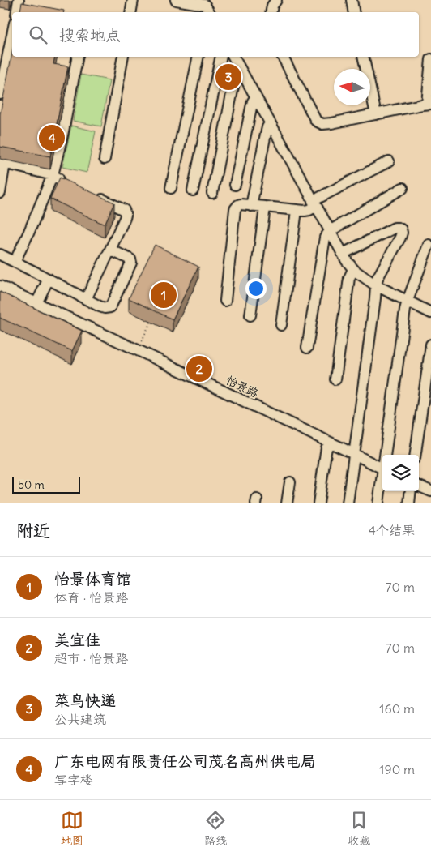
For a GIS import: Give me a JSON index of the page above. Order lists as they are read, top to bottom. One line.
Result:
{"streets":{"street":["怡景路"]},"scale_bar":"50 m","north":"left","page":{"search":"搜索地点","pins":["3","4","1","2"],"scale":"50 m","heading":["附近","4个结果"],"list":[{"mark":"1","name":"怡景体育馆","note":"体育 · 怡景路","value":"70 m"},{"mark":"2","name":"美宜佳","note":"超市 · 怡景路","value":"70 m"},{"mark":"3","name":"菜鸟快递","note":"公共建筑","value":"160 m"},{"mark":"4","name":"广东电网有限责任公司茂名高州供电局","note":"写字楼","value":"190 m"}],"nav":["地图","路线","收藏"]}}
